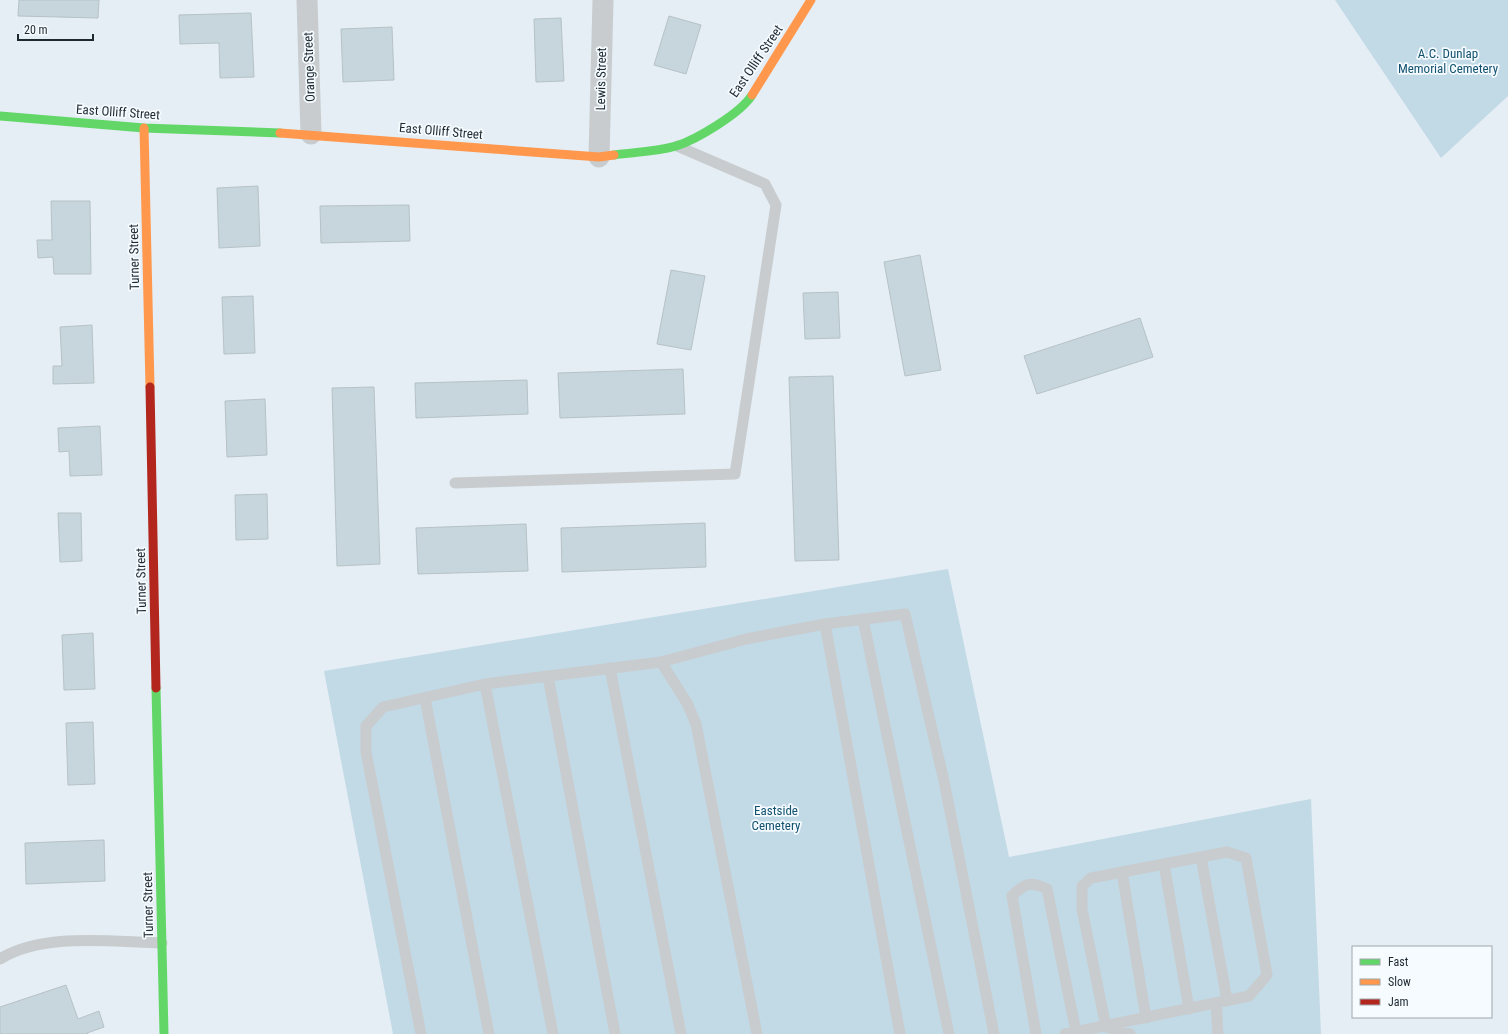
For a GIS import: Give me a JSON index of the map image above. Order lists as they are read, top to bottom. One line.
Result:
{"streets":{"street":["East Olliff Street","Orange Street","Lewis Street","Turner Street"]},"crossings":[["East Olliff Street","Orange Street"],["East Olliff Street","Lewis Street"],["East Olliff Street","Turner Street"]],"parks":["A.C. Dunlap Memorial Cemetery","Eastside Cemetery"],"legend":["Fast","Slow","Jam"],"scale_bar":"20 m"}
